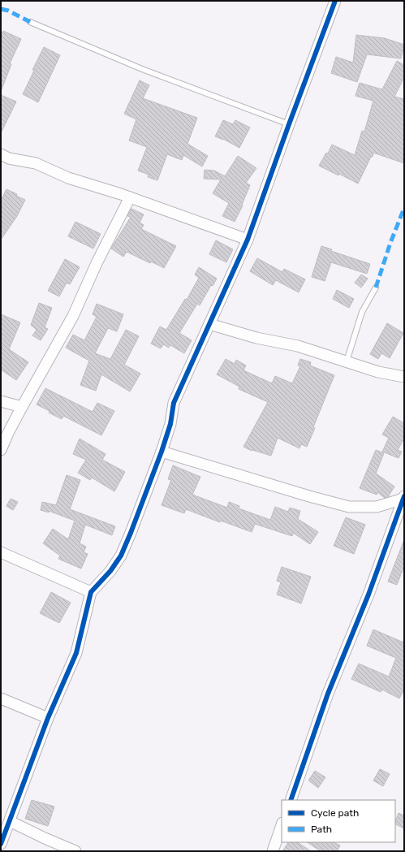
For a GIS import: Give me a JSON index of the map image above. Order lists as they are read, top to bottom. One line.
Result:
{"legend":["Cycle path","Path"]}
